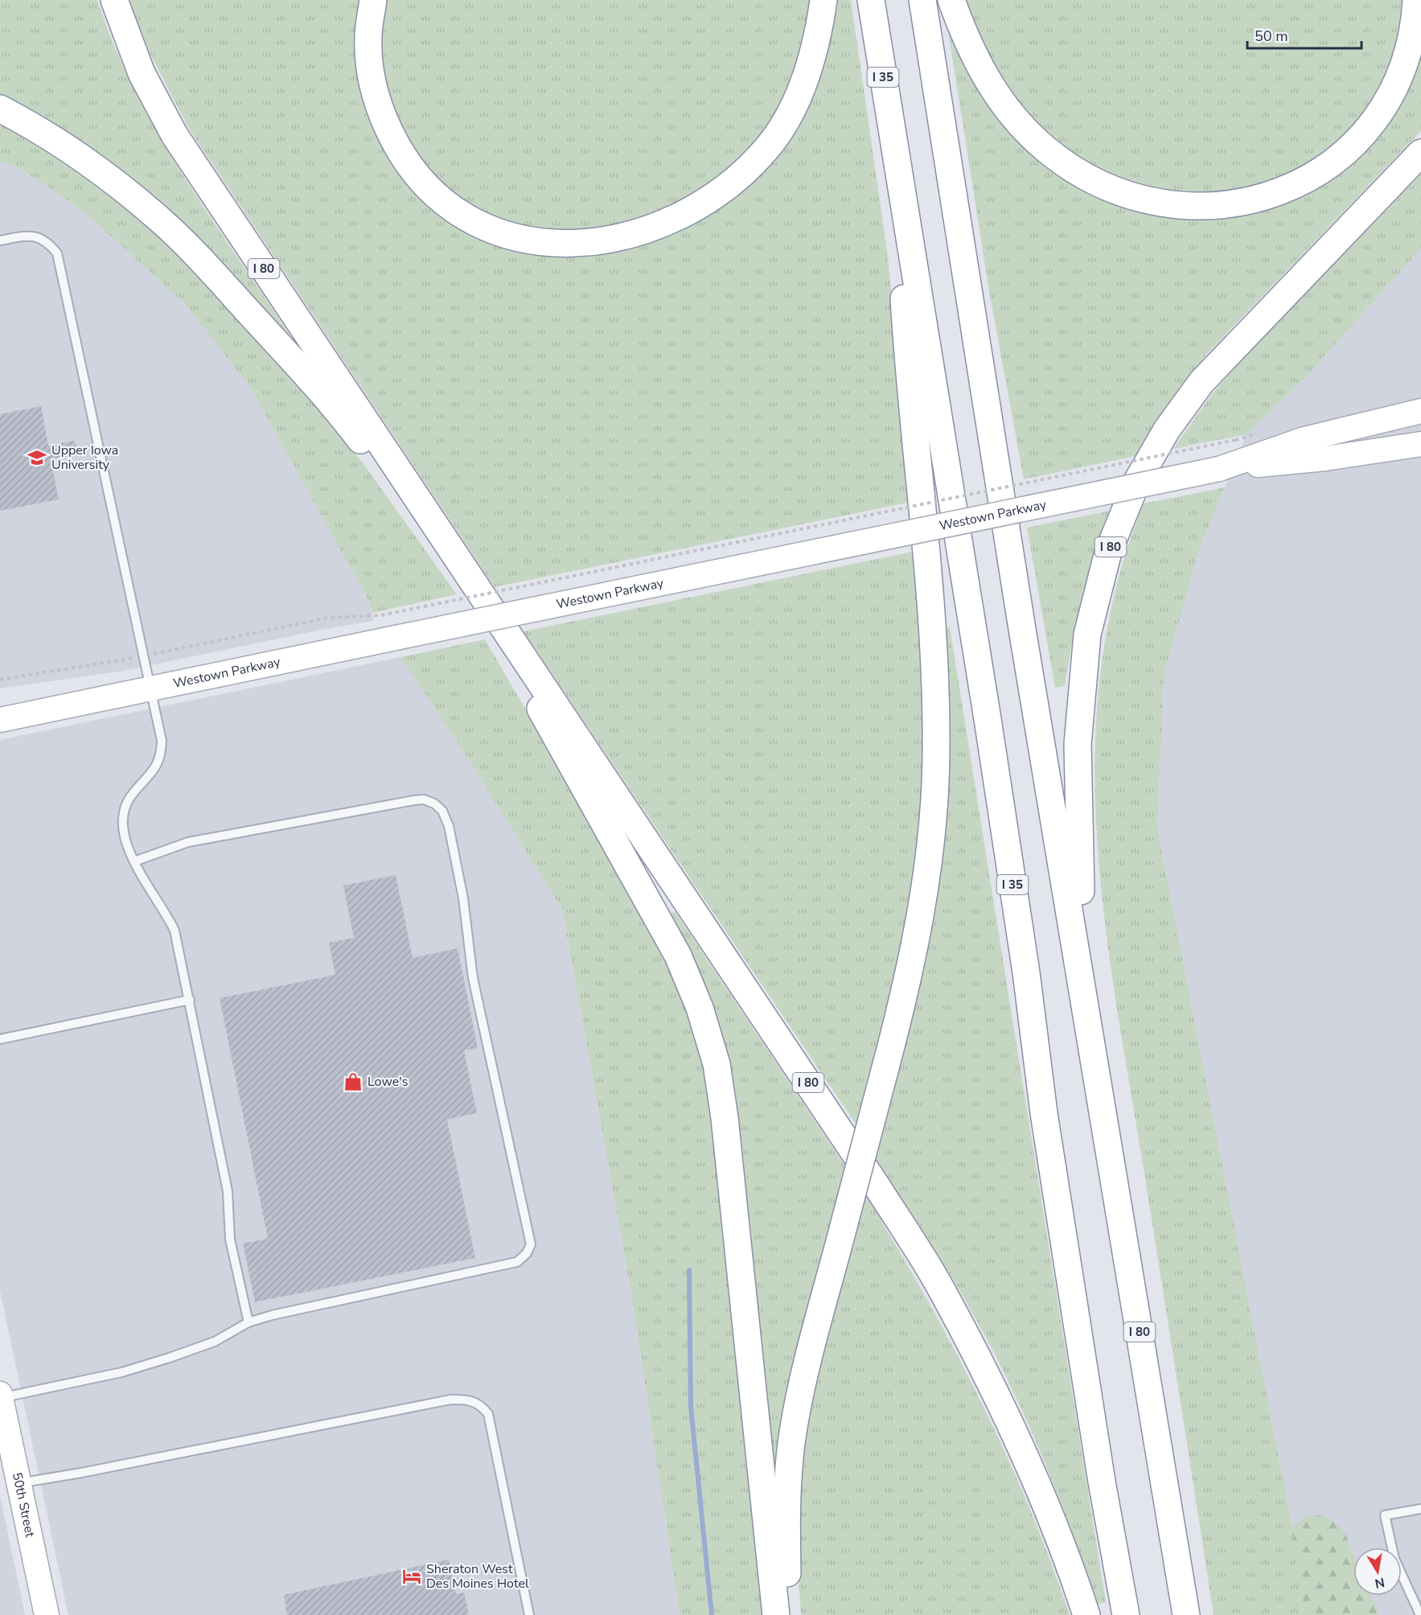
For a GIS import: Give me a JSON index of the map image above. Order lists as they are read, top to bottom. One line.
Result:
{"streets":{"highway":["I 35","I 80"],"street":["Westown Parkway","50th Street"]},"places":{"school or university":["Upper Iowa University"],"shop":["Lowe's"],"hotel":["Sheraton West Des Moines Hotel"]},"scale_bar":"50 m","north":"bottom"}
